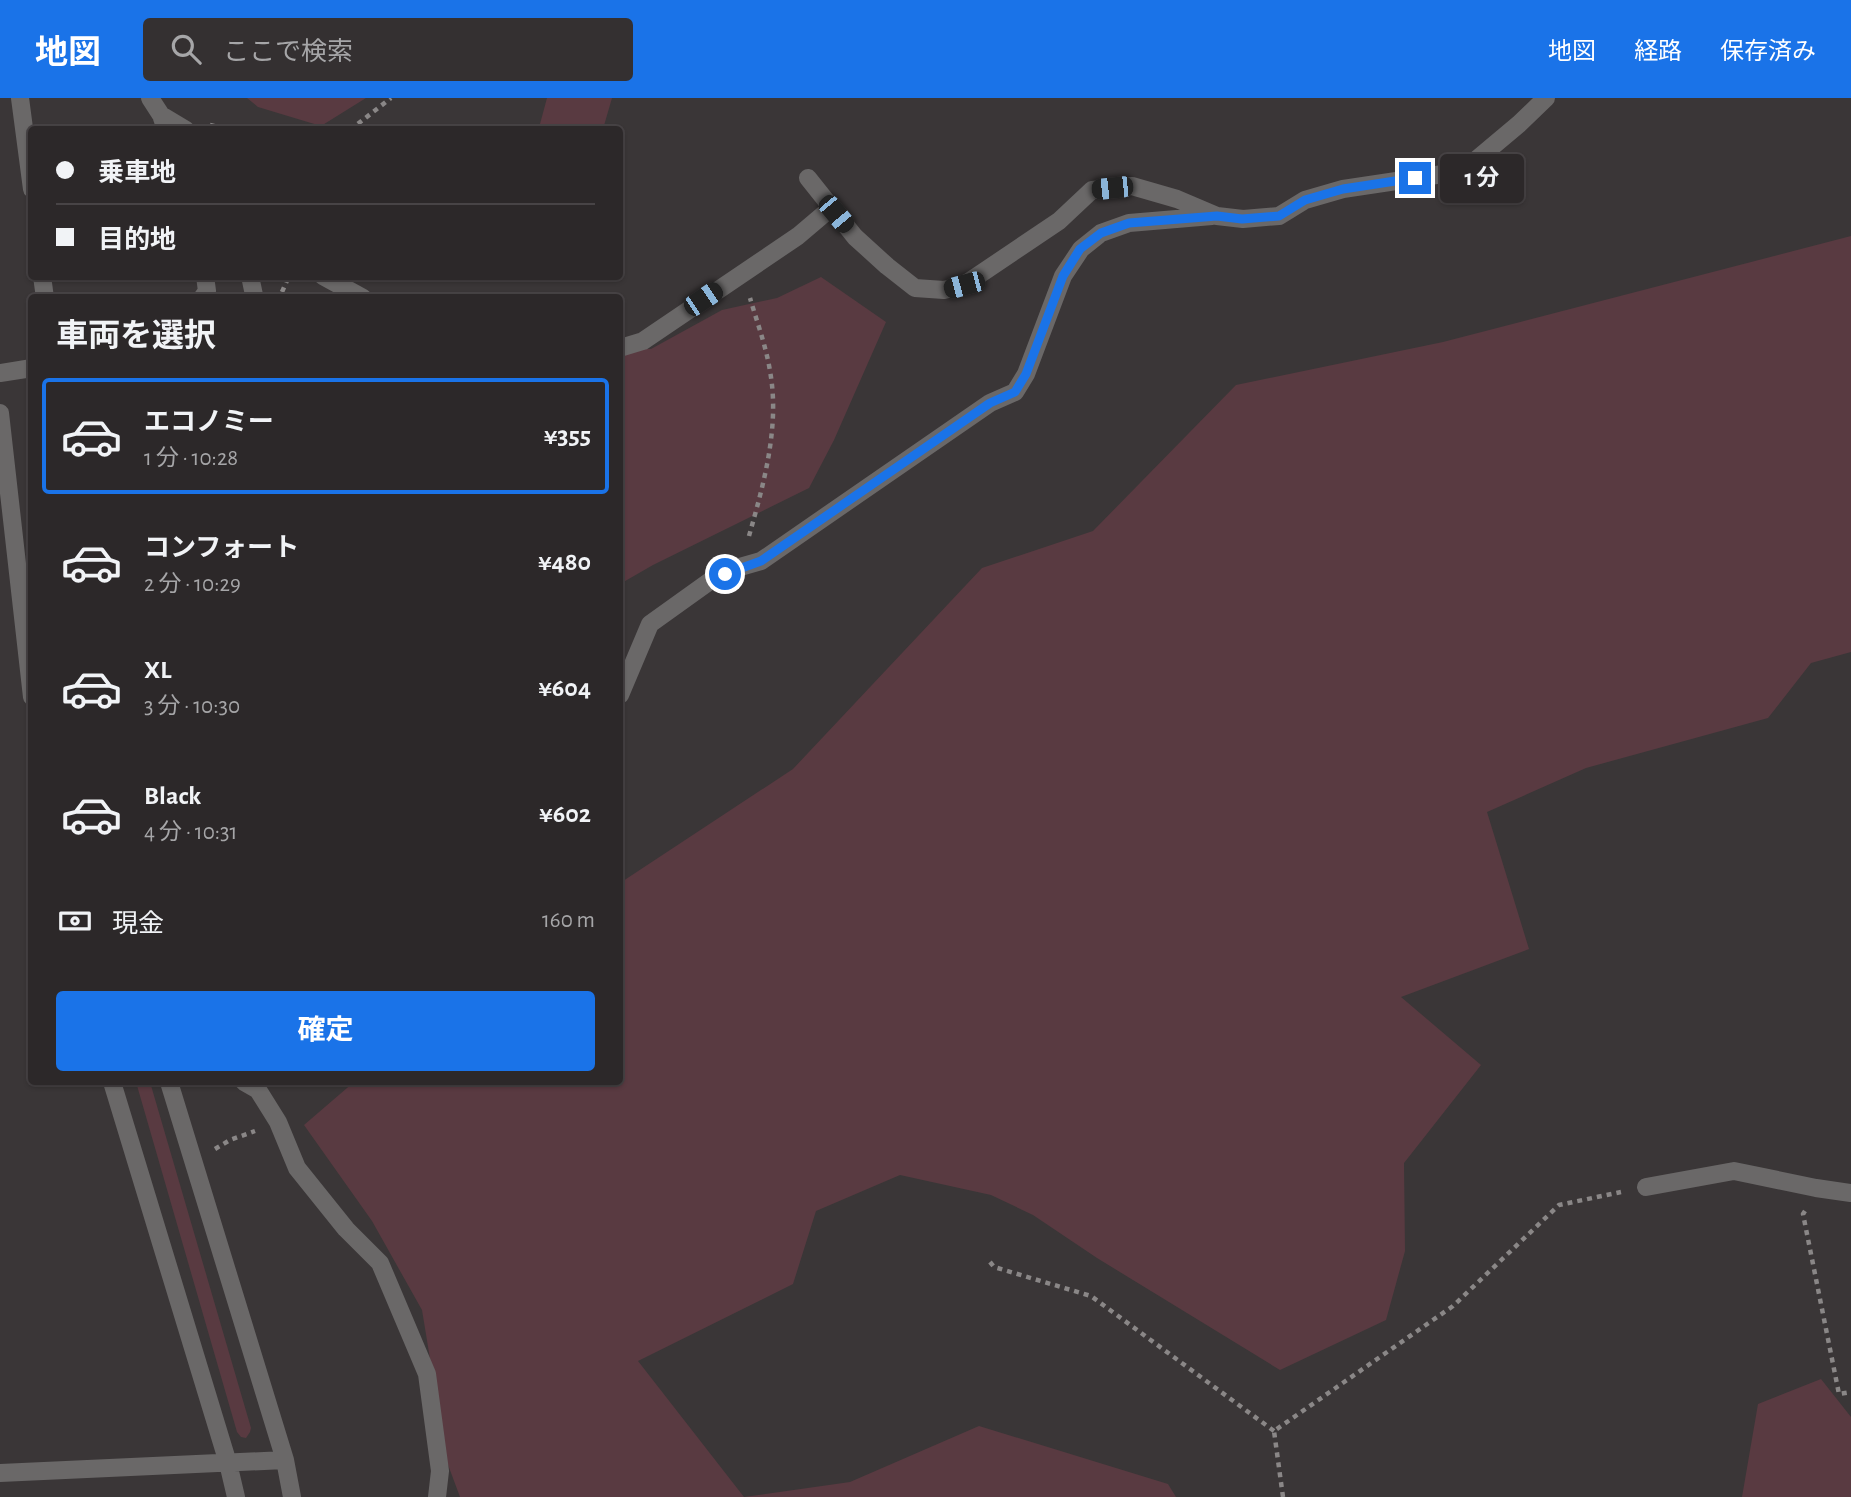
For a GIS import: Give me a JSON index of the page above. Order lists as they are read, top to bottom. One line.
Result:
{"page":{"header":"地図","search":"ここで検索","nav":["地図","経路","保存済み"],"banner":["乗車地","目的地"],"bubble":"1 分","heading":"車両を選択","list":[{"name":"エコノミー","note":"1 分 · 10:28","value":"¥355"},{"name":"コンフォート","note":"2 分 · 10:29","value":"¥480"},{"name":"XL","note":"3 分 · 10:30","value":"¥604"},{"name":"Black","note":"4 分 · 10:31","value":"¥602"}],"pay":["現金","160 m"],"buttons":"確定"}}
